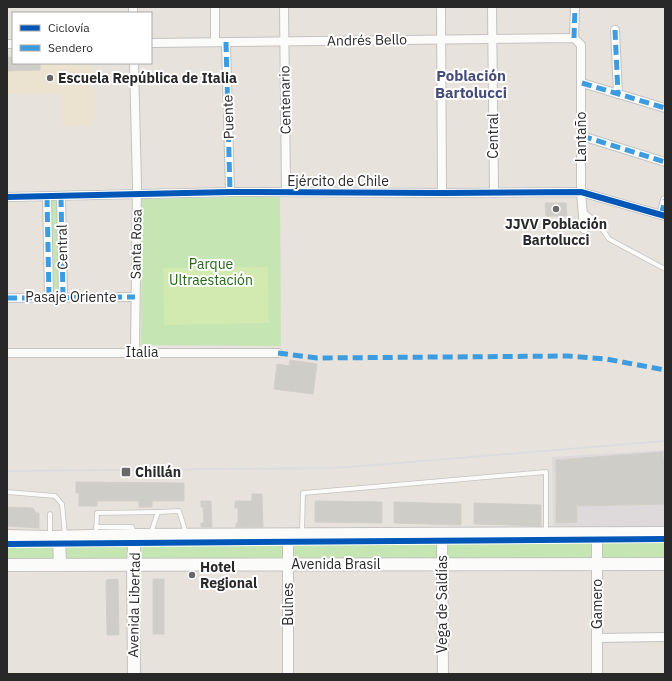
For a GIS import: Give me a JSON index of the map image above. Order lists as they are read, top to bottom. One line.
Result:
{"streets":{"main road":["Avenida Brasil","Avenida Libertad"],"street":["Andrés Bello","Centenario","Puente","Central","Lantaño","Ejército de Chile","Santa Rosa","Pasaje Oriente","Italia","Bulnes","Vega de Saldías","Gamero"]},"crossings":[["Andrés Bello","Centenario"],["Andrés Bello","Puente"],["Andrés Bello","Central"],["Andrés Bello","Lantaño"],["Centenario","Ejército de Chile"],["Puente","Ejército de Chile"],["Central","Ejército de Chile"],["Central","Pasaje Oriente"],["Lantaño","Ejército de Chile"],["Ejército de Chile","Santa Rosa"],["Santa Rosa","Pasaje Oriente"],["Santa Rosa","Italia"],["Avenida Brasil","Bulnes"],["Avenida Brasil","Vega de Saldías"],["Avenida Brasil","Gamero"],["Avenida Brasil","Avenida Libertad"]],"districts":["Población Bartolucci"],"parks":["Parque Ultraestación"],"places":{"other":["Escuela República de Italia","JJVV Población Bartolucci","Hotel Regional"],"transit":["Chillán"]},"legend":["Ciclovía","Sendero"]}
